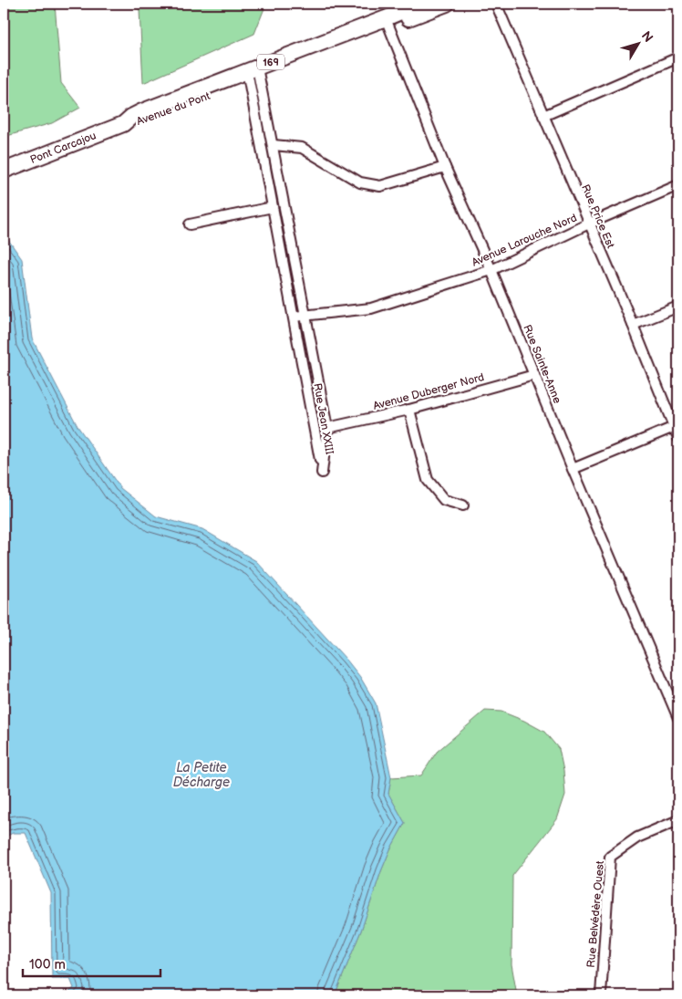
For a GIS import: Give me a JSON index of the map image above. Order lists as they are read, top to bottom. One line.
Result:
{"streets":{"main road":["169","Avenue du Pont","Pont Carcajou"],"street":["Rue Price Est","Avenue Larouche Nord","Rue Sainte-Anne","Avenue Duberger Nord","Rue Jean XXIII","Rue Belvédère Ouest"]},"crossings":[["Avenue du Pont","Pont Carcajou"],["Avenue du Pont","Rue Sainte-Anne"],["Avenue du Pont","Rue Jean XXIII"],["Rue Price Est","Avenue Larouche Nord"],["Avenue Larouche Nord","Rue Sainte-Anne"],["Avenue Larouche Nord","Rue Jean XXIII"],["Rue Sainte-Anne","Avenue Duberger Nord"],["Avenue Duberger Nord","Rue Jean XXIII"]],"water":["La Petite Décharge"],"scale_bar":"100 m","north":"top right"}
